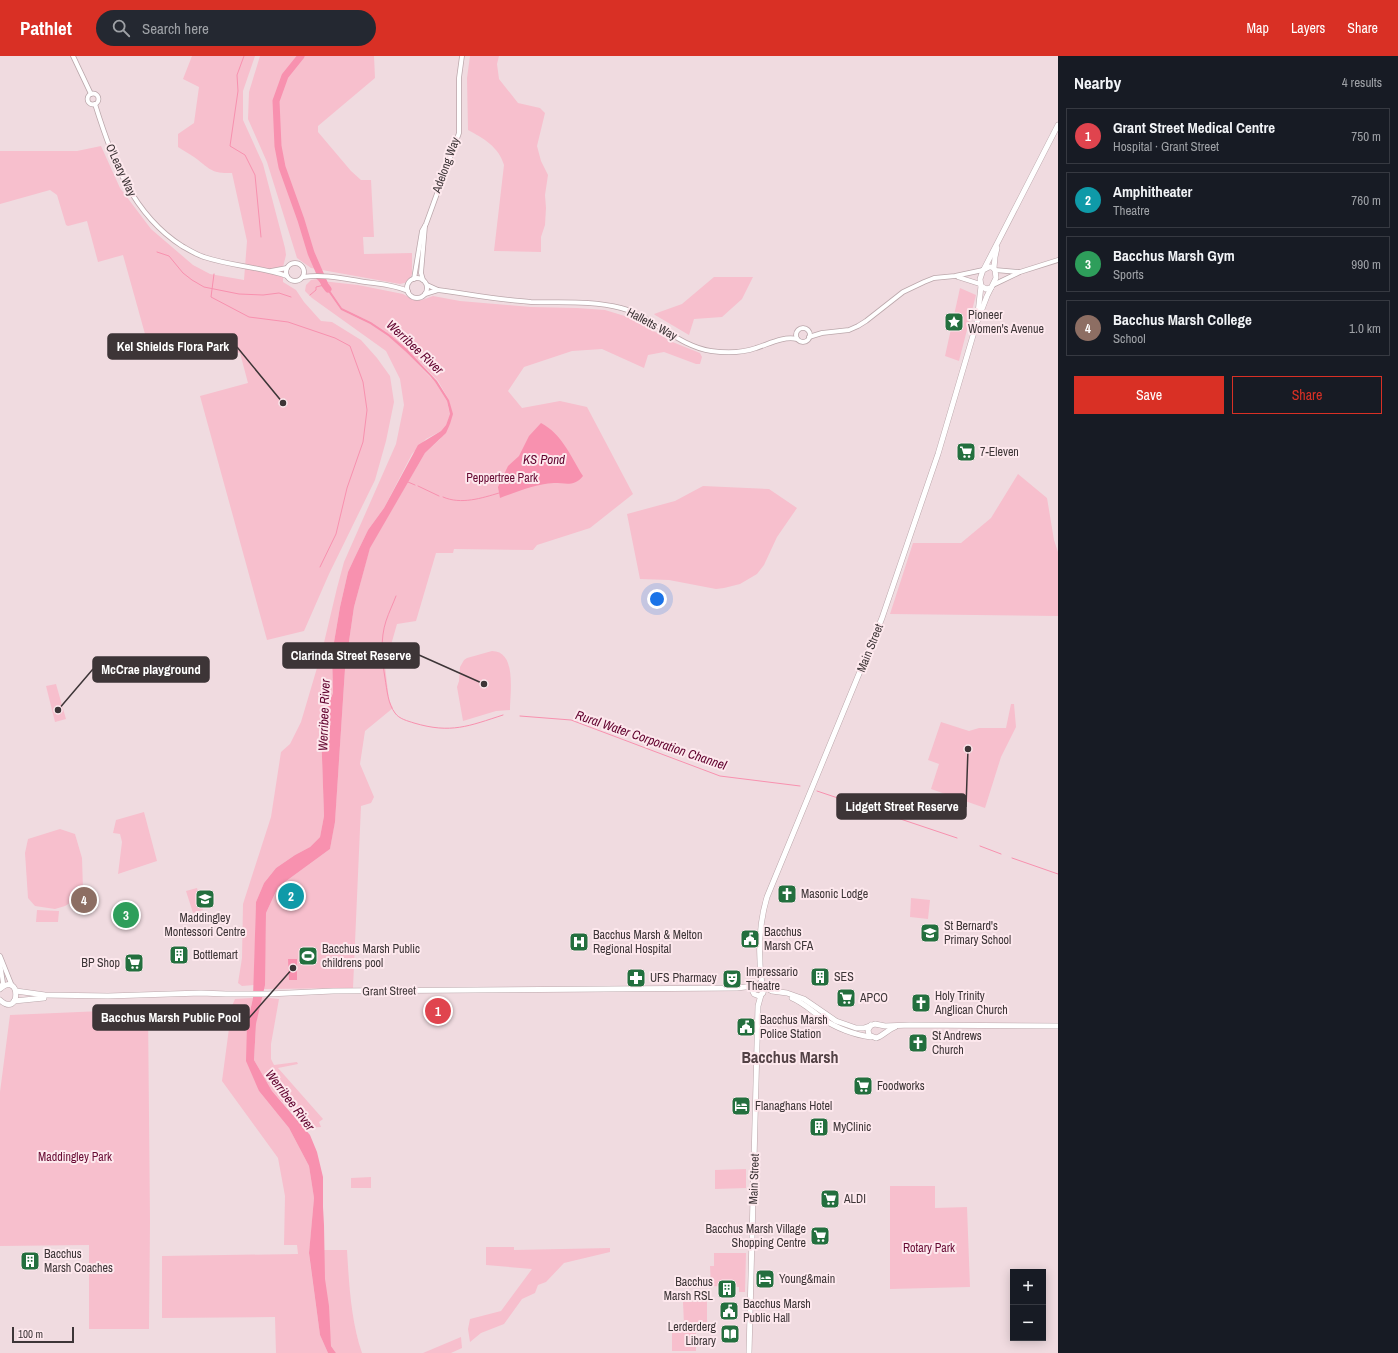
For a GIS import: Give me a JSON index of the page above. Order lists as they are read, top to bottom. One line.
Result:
{"streets":{"main road":["Main Street","Grant Street"],"street":["Adelong Way","O'Leary Way","Halletts Way"]},"crossings":[["Adelong Way","Halletts Way"],["Main Street","Grant Street"]],"districts":["Bacchus Marsh"],"water":["Werribee River","KS Pond","Rural Water Corporation Channel"],"parks":["Peppertree Park","Maddingley Park","Rotary Park"],"places":{"place":["Pioneer Women's Avenue"],"other":["Kel Shields Flora Park","Clarinda Street Reserve","McCrae playground","Lidgett Street Reserve","Bacchus Marsh Public Pool"],"supermarket":["7-Eleven","BP Shop","APCO","Foodworks","ALDI","Bacchus Marsh Village Shopping Centre"],"church":["Masonic Lodge","Holy Trinity Anglican Church","St Andrews Church"],"school or university":["Maddingley Montessori Centre","St Bernard's Primary School"],"public building":["Bacchus Marsh CFA","Bacchus Marsh Police Station","Bacchus Marsh Public Hall"],"hospital":["Bacchus Marsh & Melton Regional Hospital"],"building":["Bottlemart","SES","MyClinic","Bacchus Marsh Coaches","Bacchus Marsh RSL"],"sports":["Bacchus Marsh Public childrens pool"],"pharmacy":["UFS Pharmacy"],"theatre":["Impressario Theatre"],"hotel":["Flanaghans Hotel","Young&main"],"library":["Lerderderg Library"]},"scale_bar":"100 m","page":{"header":"Pathlet","search":"Search here","nav":["Map","Layers","Share"],"heading":["Nearby","4 results"],"list":[{"mark":"1","name":"Grant Street Medical Centre","note":"Hospital · Grant Street","value":"750 m"},{"mark":"2","name":"Amphitheater","note":"Theatre","value":"760 m"},{"mark":"3","name":"Bacchus Marsh Gym","note":"Sports","value":"990 m"},{"mark":"4","name":"Bacchus Marsh College","note":"School","value":"1.0 km"}],"buttons":["Save","Share"],"pins":["2","4","3","1"],"map_buttons":["+","−"],"scale":"100 m"}}
